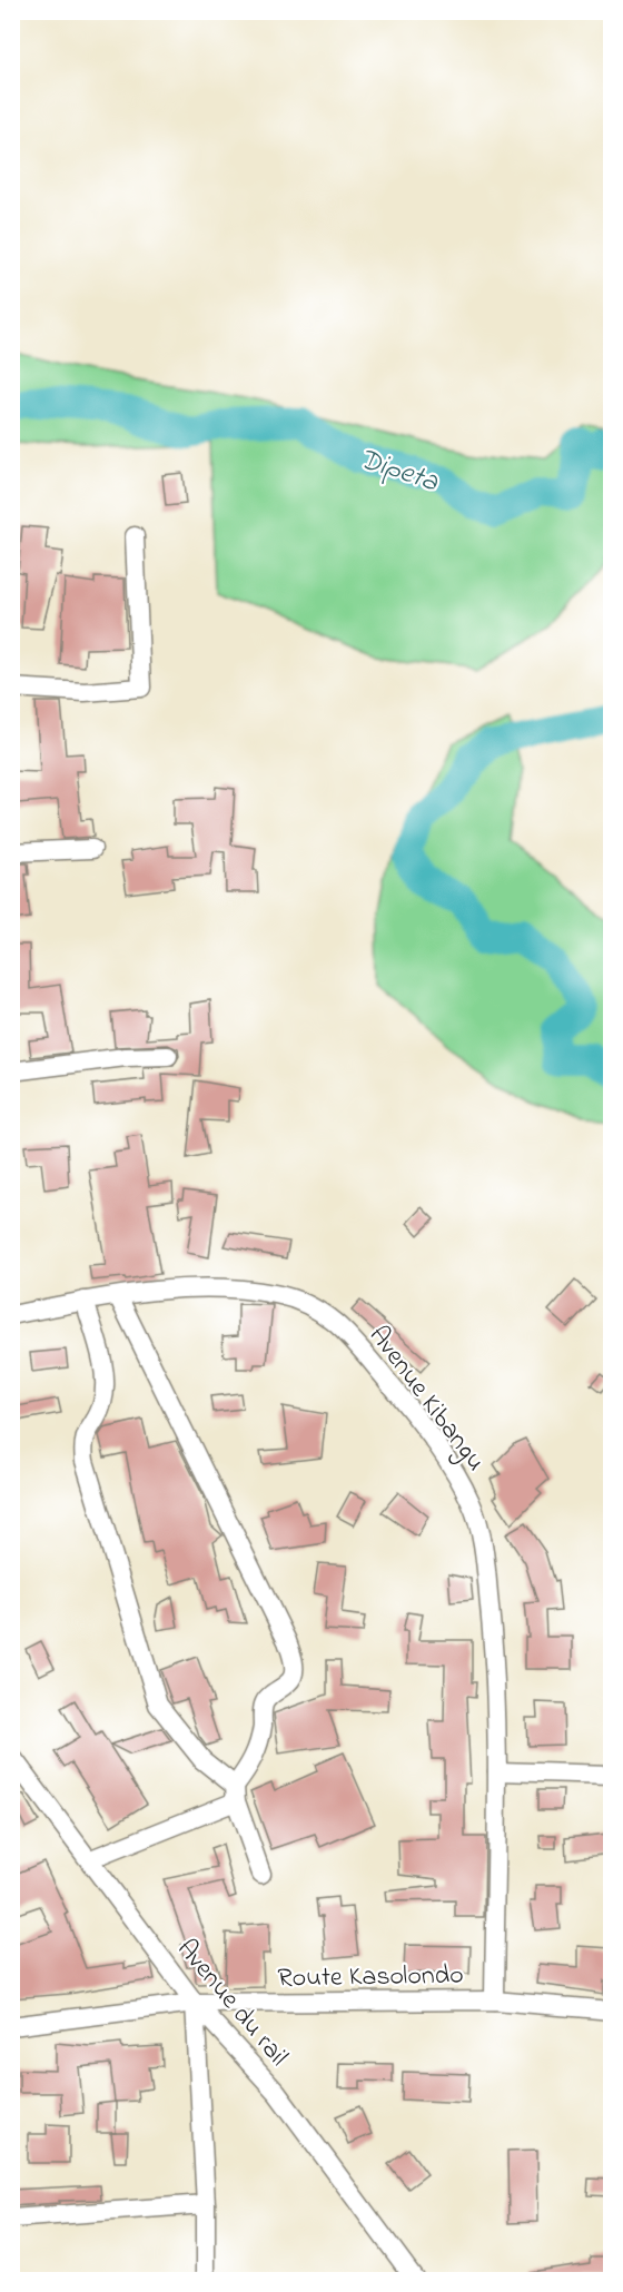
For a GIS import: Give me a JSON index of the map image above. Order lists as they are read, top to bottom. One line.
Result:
{"streets":{"street":["Avenue Kibangu","Route Kasolondo","Avenue du rail"]},"crossings":[["Avenue Kibangu","Route Kasolondo"],["Route Kasolondo","Avenue du rail"]],"water":["Dipeta"]}
